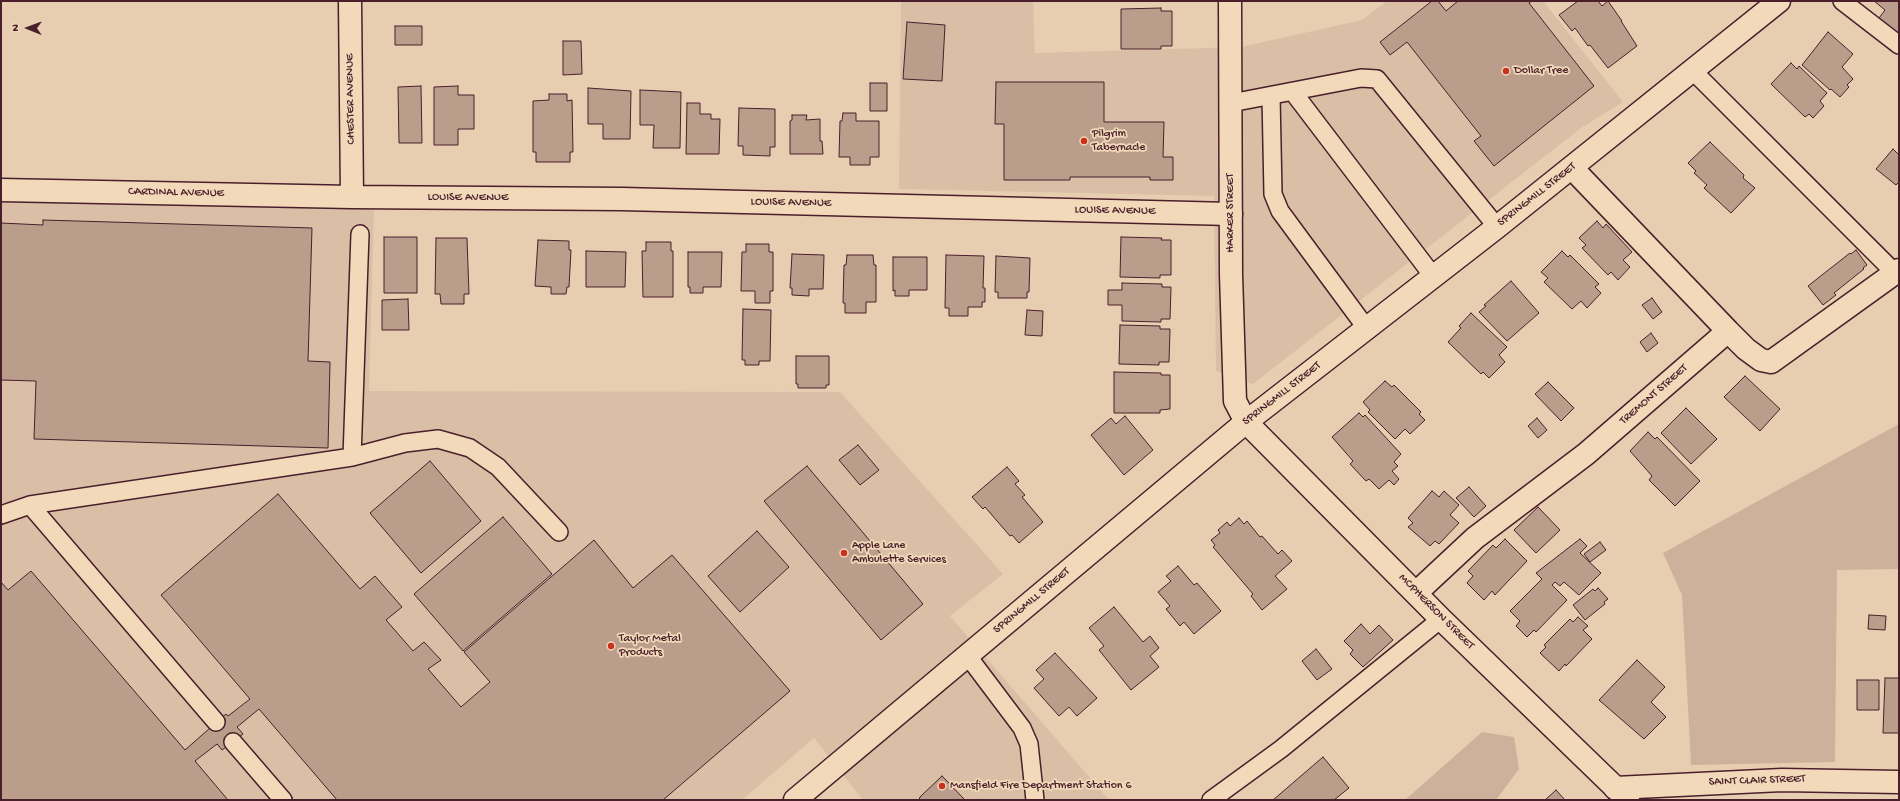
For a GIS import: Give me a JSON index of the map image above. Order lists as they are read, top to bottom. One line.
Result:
{"streets":{"street":["CHESTER AVENUE","CARDINAL AVENUE","SPRINGMILL STREET","LOUISE AVENUE","HARKER STREET","TREMONT STREET","MCPHERSON STREET","SAINT CLAIR STREET"]},"crossings":[["CHESTER AVENUE","CARDINAL AVENUE"],["CHESTER AVENUE","LOUISE AVENUE"],["CARDINAL AVENUE","LOUISE AVENUE"],["SPRINGMILL STREET","HARKER STREET"],["SPRINGMILL STREET","MCPHERSON STREET"],["LOUISE AVENUE","HARKER STREET"],["HARKER STREET","MCPHERSON STREET"],["TREMONT STREET","MCPHERSON STREET"],["MCPHERSON STREET","SAINT CLAIR STREET"]],"places":["Dollar Tree","Pilgrim Tabernacle","Apple Lane Ambulette Services","Taylor Metal Products","Mansfield Fire Department Station 6"],"north":"left"}
